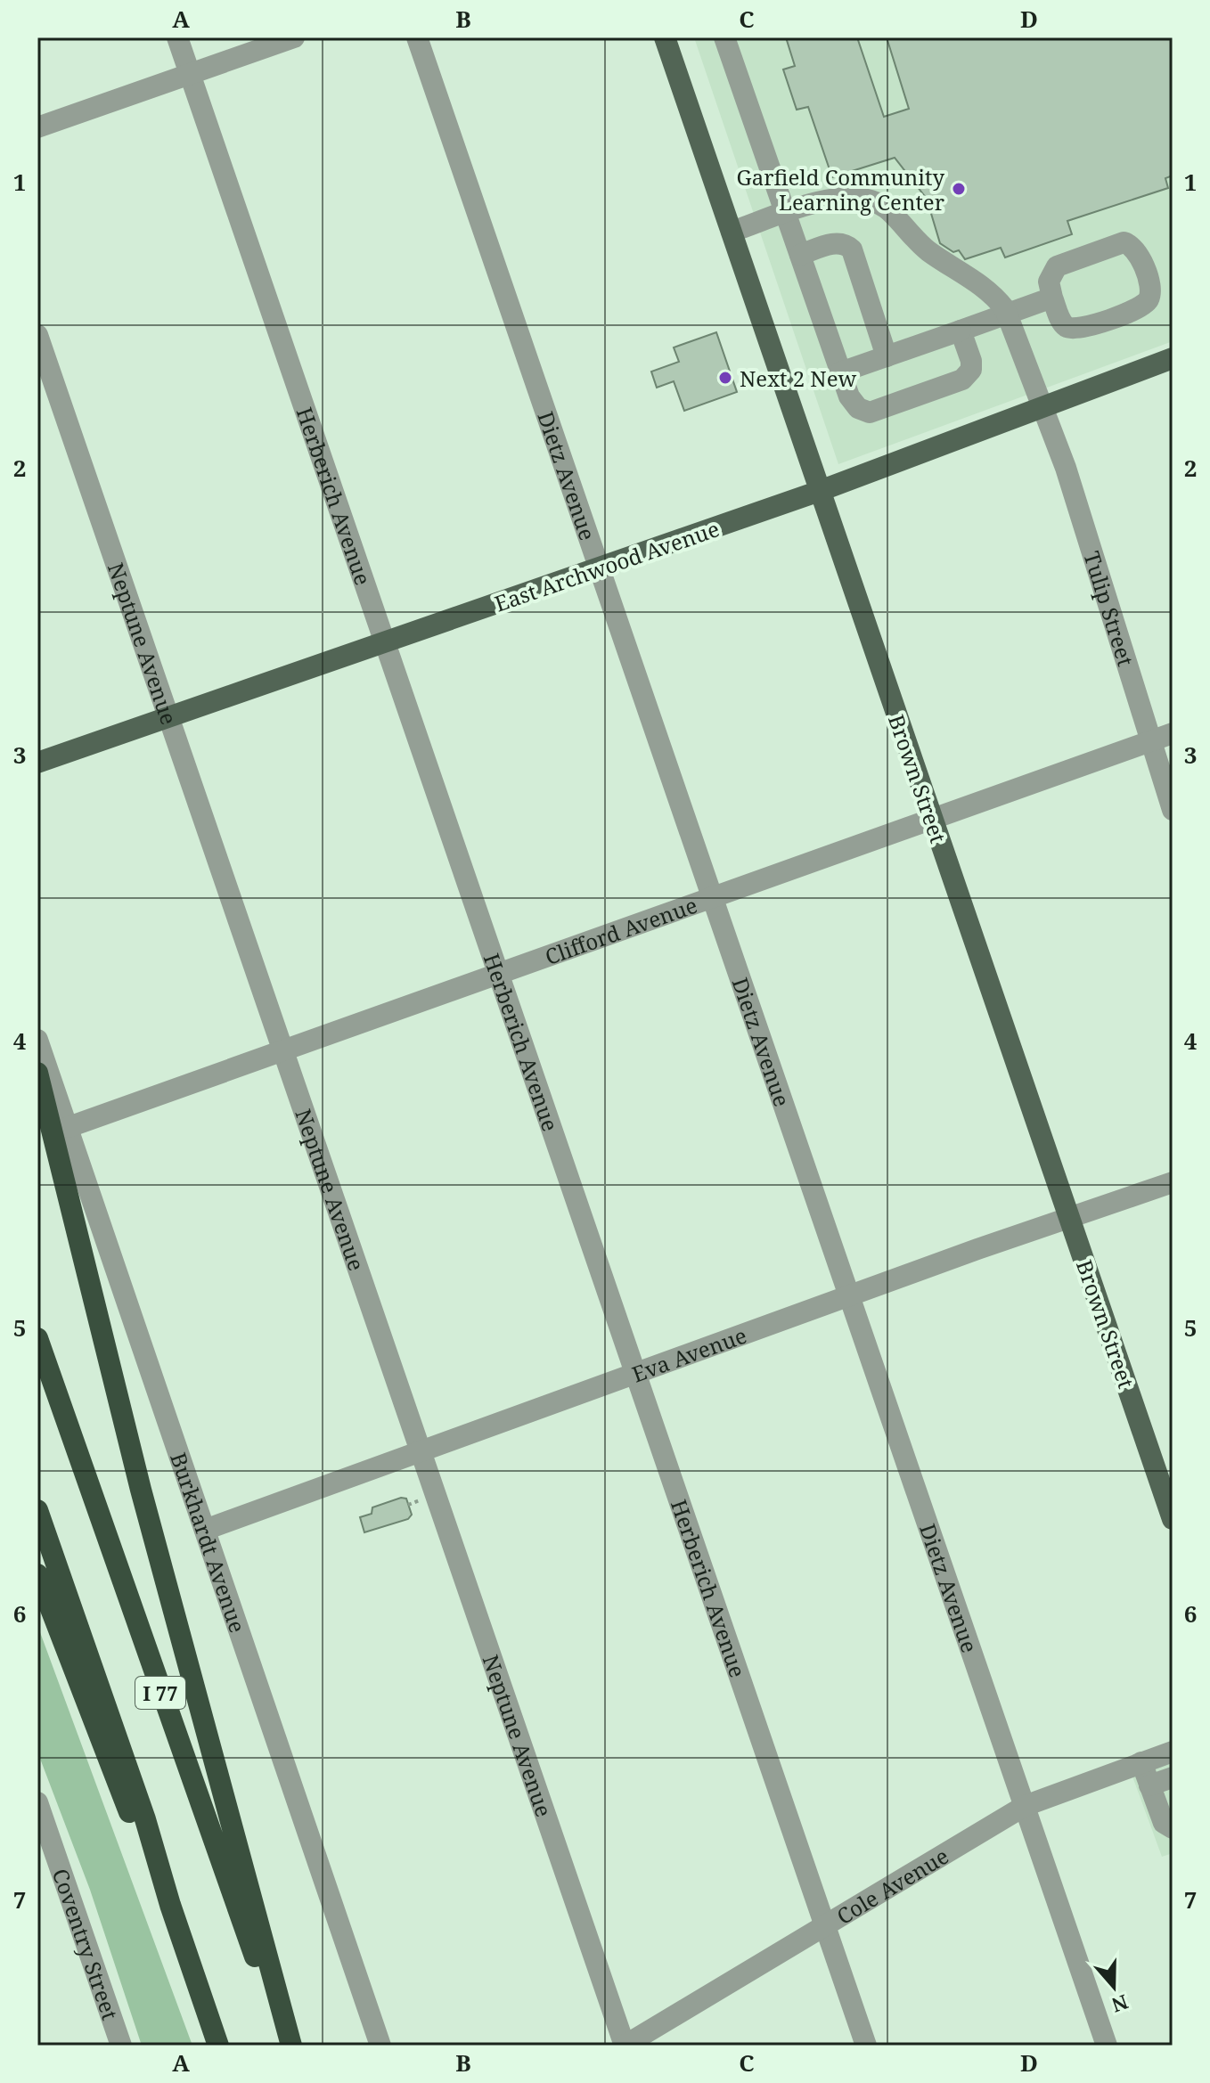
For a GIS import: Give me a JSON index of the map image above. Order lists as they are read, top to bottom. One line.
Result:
{"streets":{"highway":["I 77"],"main road":["East Archwood Avenue","Brown Street"],"street":["Dietz Avenue","Herberich Avenue","Tulip Street","Neptune Avenue","Clifford Avenue","Eva Avenue","Burkhardt Avenue","Cole Avenue","Coventry Street"]},"crossings":[["Dietz Avenue","East Archwood Avenue"],["Dietz Avenue","Clifford Avenue"],["Dietz Avenue","Eva Avenue"],["Dietz Avenue","Cole Avenue"],["Herberich Avenue","East Archwood Avenue"],["Herberich Avenue","Clifford Avenue"],["Herberich Avenue","Eva Avenue"],["Herberich Avenue","Cole Avenue"],["East Archwood Avenue","Tulip Street"],["East Archwood Avenue","Neptune Avenue"],["East Archwood Avenue","Brown Street"],["Tulip Street","Brown Street"],["Tulip Street","Clifford Avenue"],["Neptune Avenue","Clifford Avenue"],["Neptune Avenue","Eva Avenue"],["Neptune Avenue","Cole Avenue"],["Brown Street","Clifford Avenue"],["Brown Street","Eva Avenue"],["Clifford Avenue","Burkhardt Avenue"],["Eva Avenue","Burkhardt Avenue"]],"places":["Garfield Community Learning Center","Next 2 New"],"north":"bottom","grid":{"columns":["A","B","C","D"],"rows":["1","2","3","4","5","6","7"]}}
